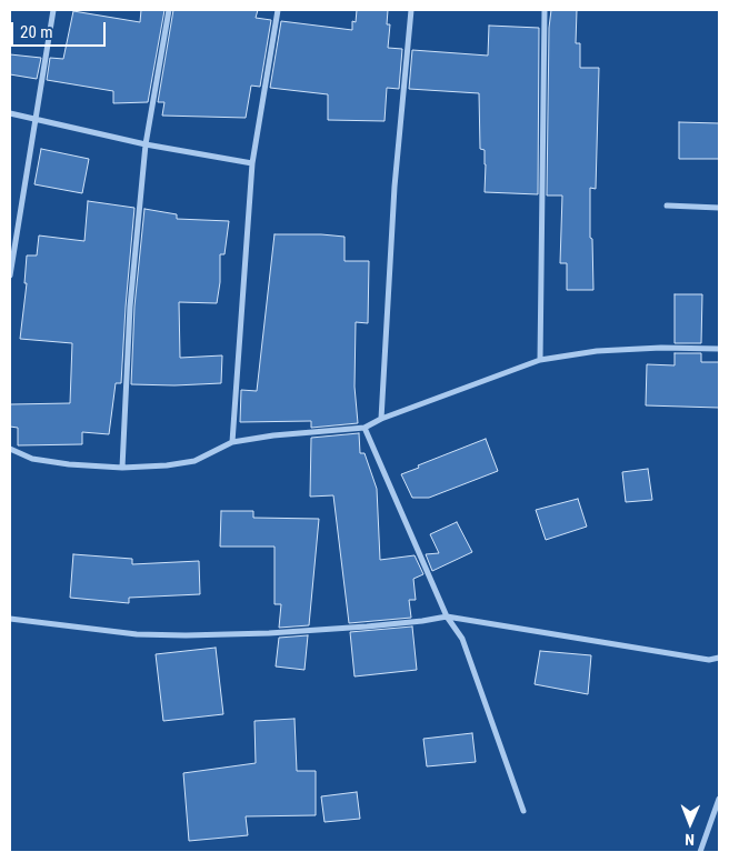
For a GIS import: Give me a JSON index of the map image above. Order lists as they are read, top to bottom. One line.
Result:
{"scale_bar":"20 m","north":"bottom"}
